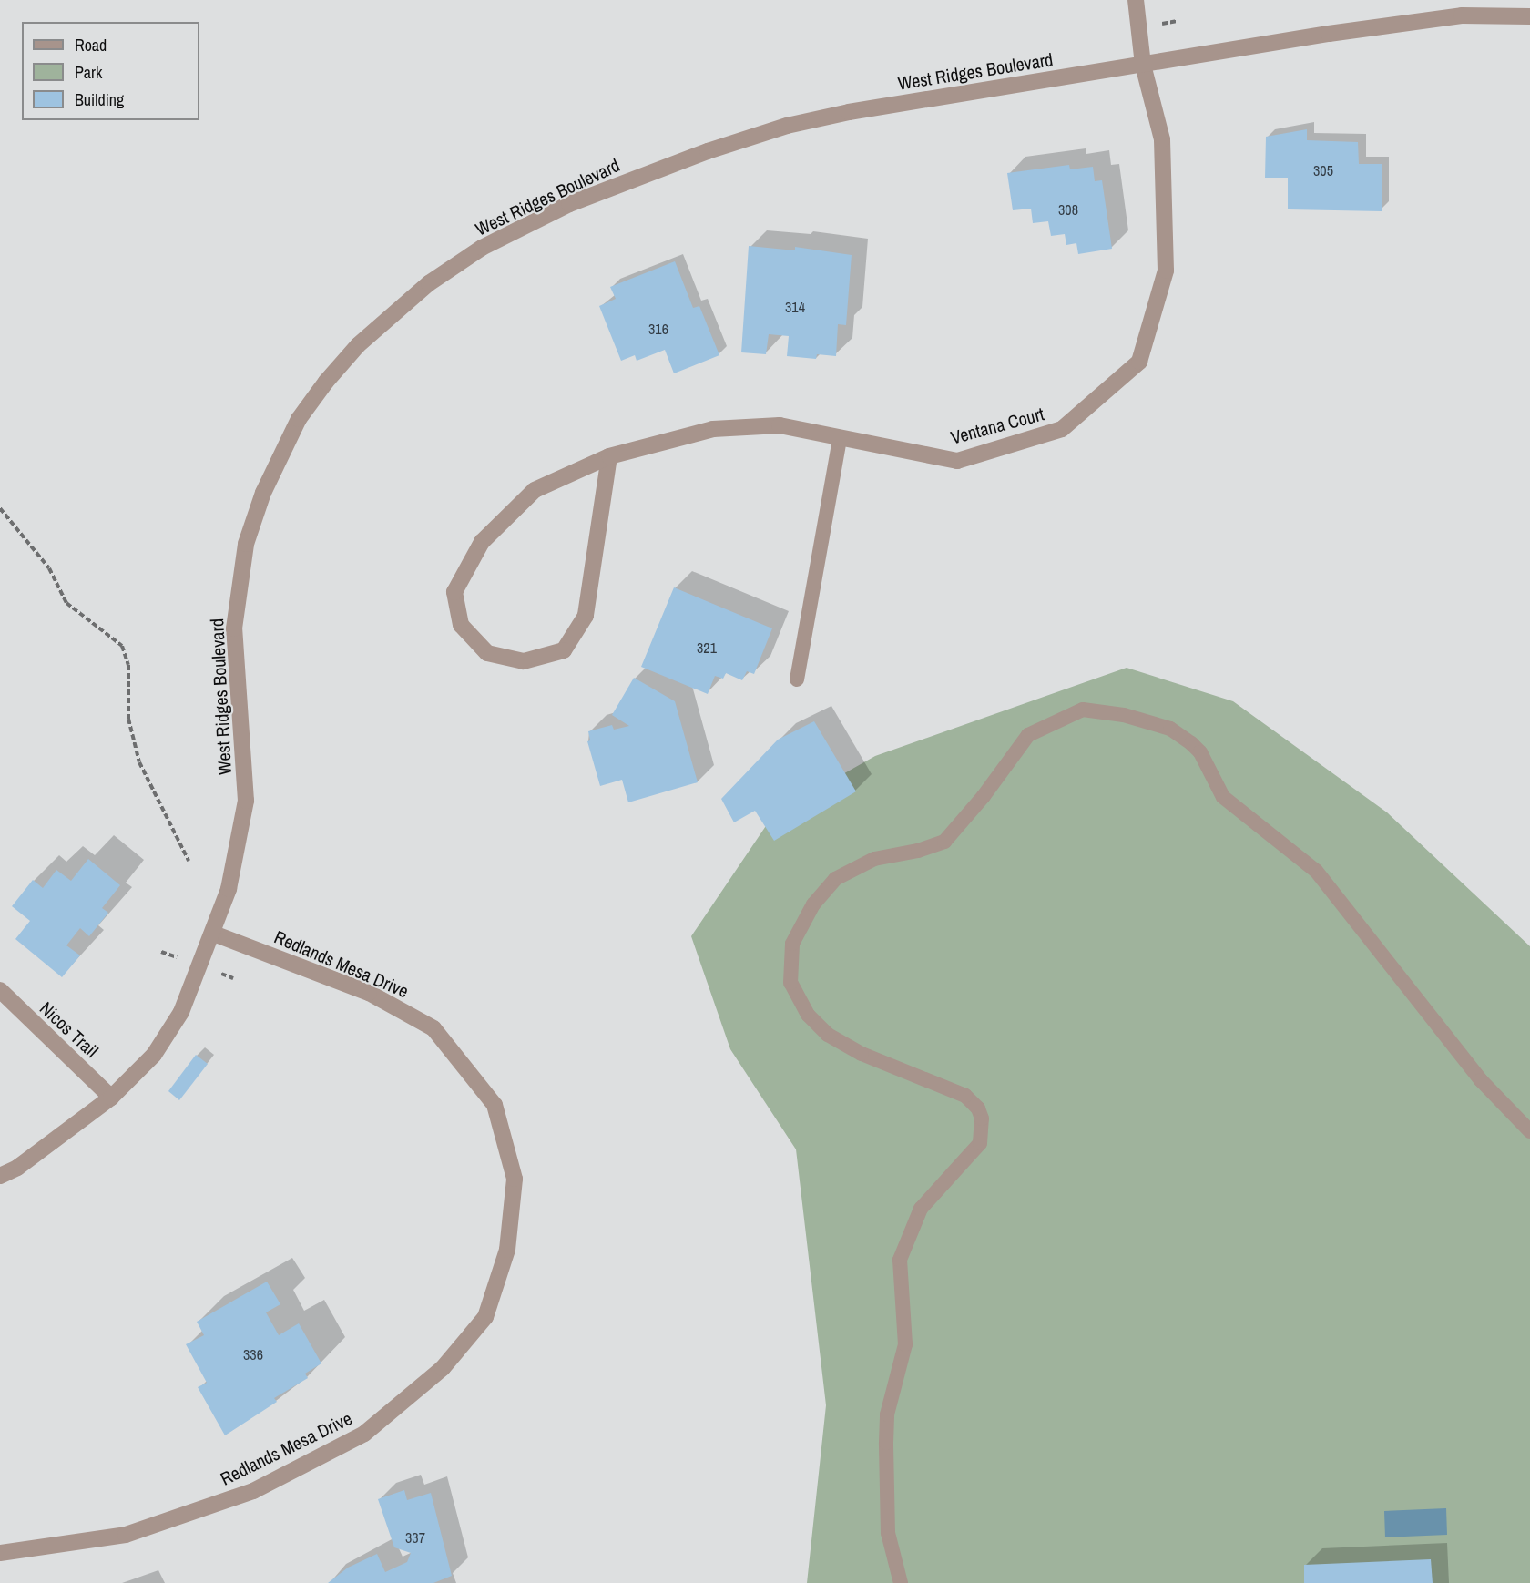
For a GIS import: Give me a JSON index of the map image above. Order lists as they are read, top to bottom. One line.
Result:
{"streets":{"street":["West Ridges Boulevard","Ventana Court","Redlands Mesa Drive","Nicos Trail"]},"crossings":[["West Ridges Boulevard","Ventana Court"],["West Ridges Boulevard","Redlands Mesa Drive"],["West Ridges Boulevard","Nicos Trail"]],"house_numbers":["305","308","314","316","321","336","337"],"legend":["Road","Park","Building"]}
